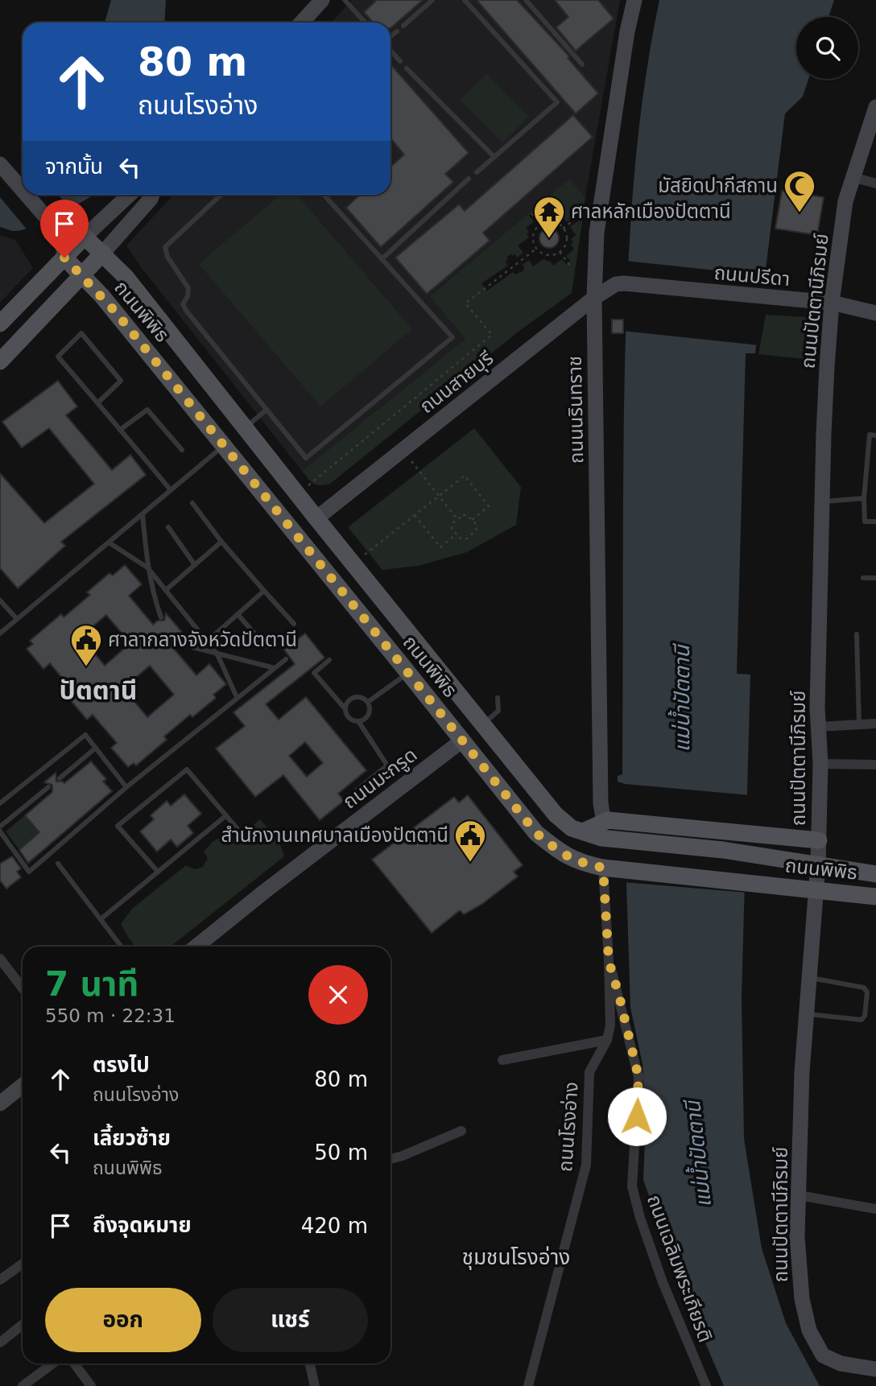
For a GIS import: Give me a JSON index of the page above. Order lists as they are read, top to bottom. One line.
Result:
{"streets":{"main road":["ถนนพิพิธ"],"street":["ถนนปรีดา","ถนนปัตตานีภิรมย์","ถนนสายบุรี","ถนนนรินทราช","ถนนมะกรูด","ถนนโรงอ่าง","ถนนเฉลิมพระเกียรติ"]},"crossings":[["ถนนปรีดา","ถนนปัตตานีภิรมย์"],["ถนนปรีดา","ถนนสายบุรี"],["ถนนปัตตานีภิรมย์","ถนนพิพิธ"],["ถนนพิพิธ","ถนนสายบุรี"],["ถนนพิพิธ","ถนนนรินทราช"],["ถนนพิพิธ","ถนนมะกรูด"],["ถนนพิพิธ","ถนนโรงอ่าง"],["ถนนสายบุรี","ถนนนรินทราช"],["ถนนโรงอ่าง","ถนนเฉลิมพระเกียรติ"]],"districts":["ปัตตานี","ชุมชนโรงอ่าง"],"water":["แม่น้ำปัตตานี"],"places":{"mosque":["มัสยิดปากีสถาน"],"temple":["ศาลหลักเมืองปัตตานี"],"public building":["ศาลากลางจังหวัดปัตตานี","สำนักงานเทศบาลเมืองปัตตานี"]},"page":{"turn":["80 m","ถนนโรงอ่าง"],"then":"จากนั้น","heading":["7 นาที","550 m · 22:31"],"list":[{"name":"ตรงไป","note":"ถนนโรงอ่าง","value":"80 m"},{"name":"เลี้ยวซ้าย","note":"ถนนพิพิธ","value":"50 m"},{"name":"ถึงจุดหมาย","value":"420 m"}],"buttons":["ออก","แชร์"]}}
